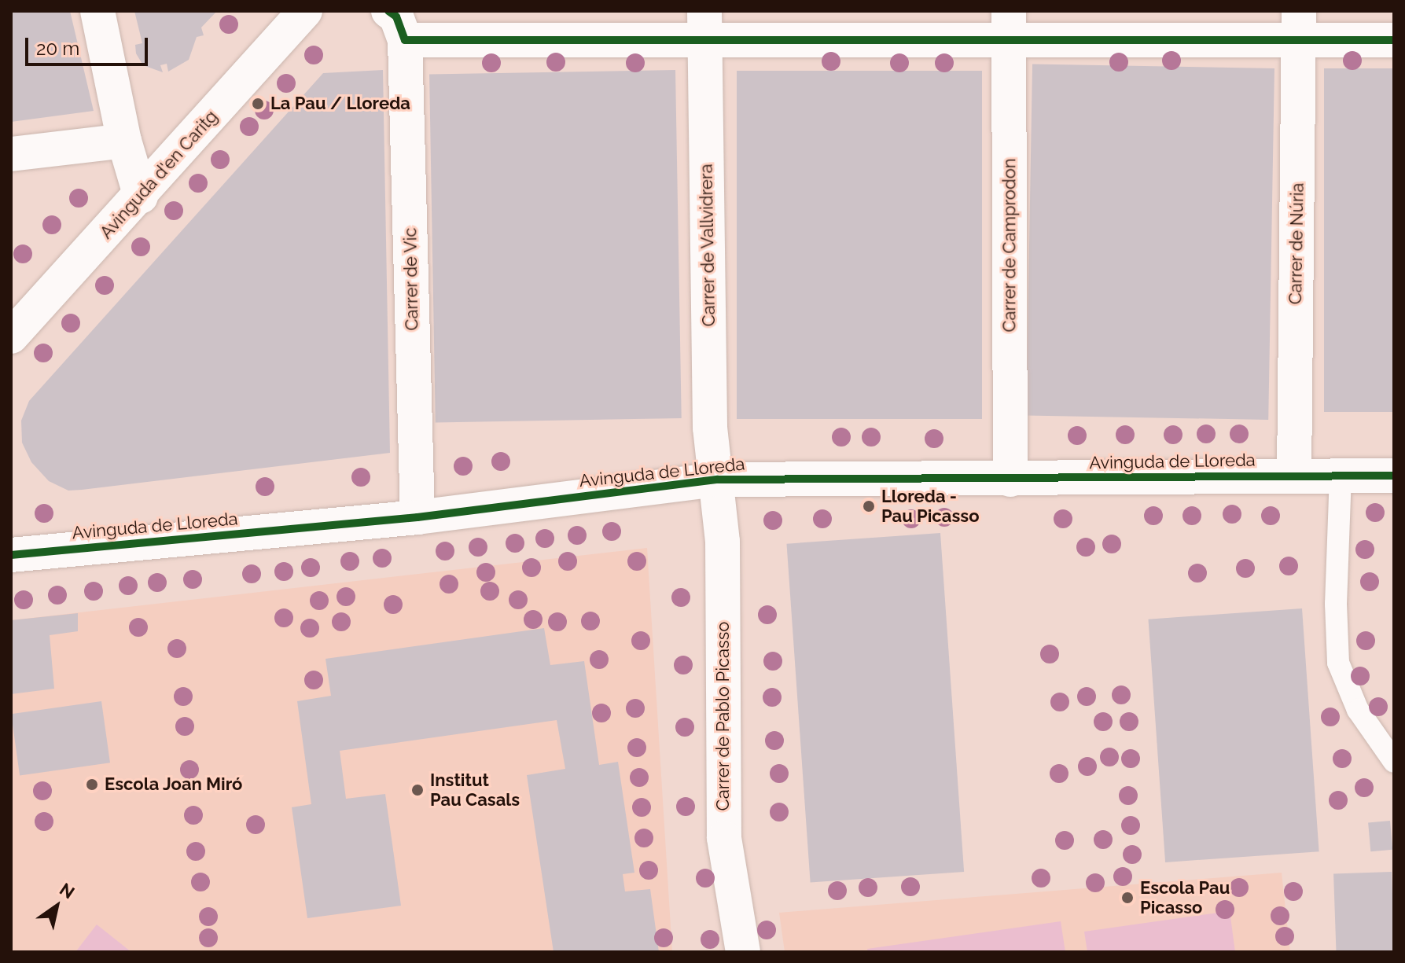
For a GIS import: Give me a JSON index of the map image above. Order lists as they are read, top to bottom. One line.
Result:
{"streets":{"street":["Avinguda d'en Caritg","Carrer de Núria","Carrer de Vallvidrera","Carrer de Camprodon","Carrer de Vic","Avinguda de Lloreda","Carrer de Pablo Picasso"]},"crossings":[["Carrer de Núria","Avinguda de Lloreda"],["Carrer de Vallvidrera","Avinguda de Lloreda"],["Carrer de Vallvidrera","Carrer de Pablo Picasso"],["Carrer de Camprodon","Avinguda de Lloreda"],["Carrer de Vic","Avinguda de Lloreda"],["Avinguda de Lloreda","Carrer de Pablo Picasso"]],"places":["La Pau / Lloreda","Lloreda - Pau Picasso","Escola Joan Miró","Institut Pau Casals","Escola Pau Picasso"],"scale_bar":"20 m","north":"top right"}
